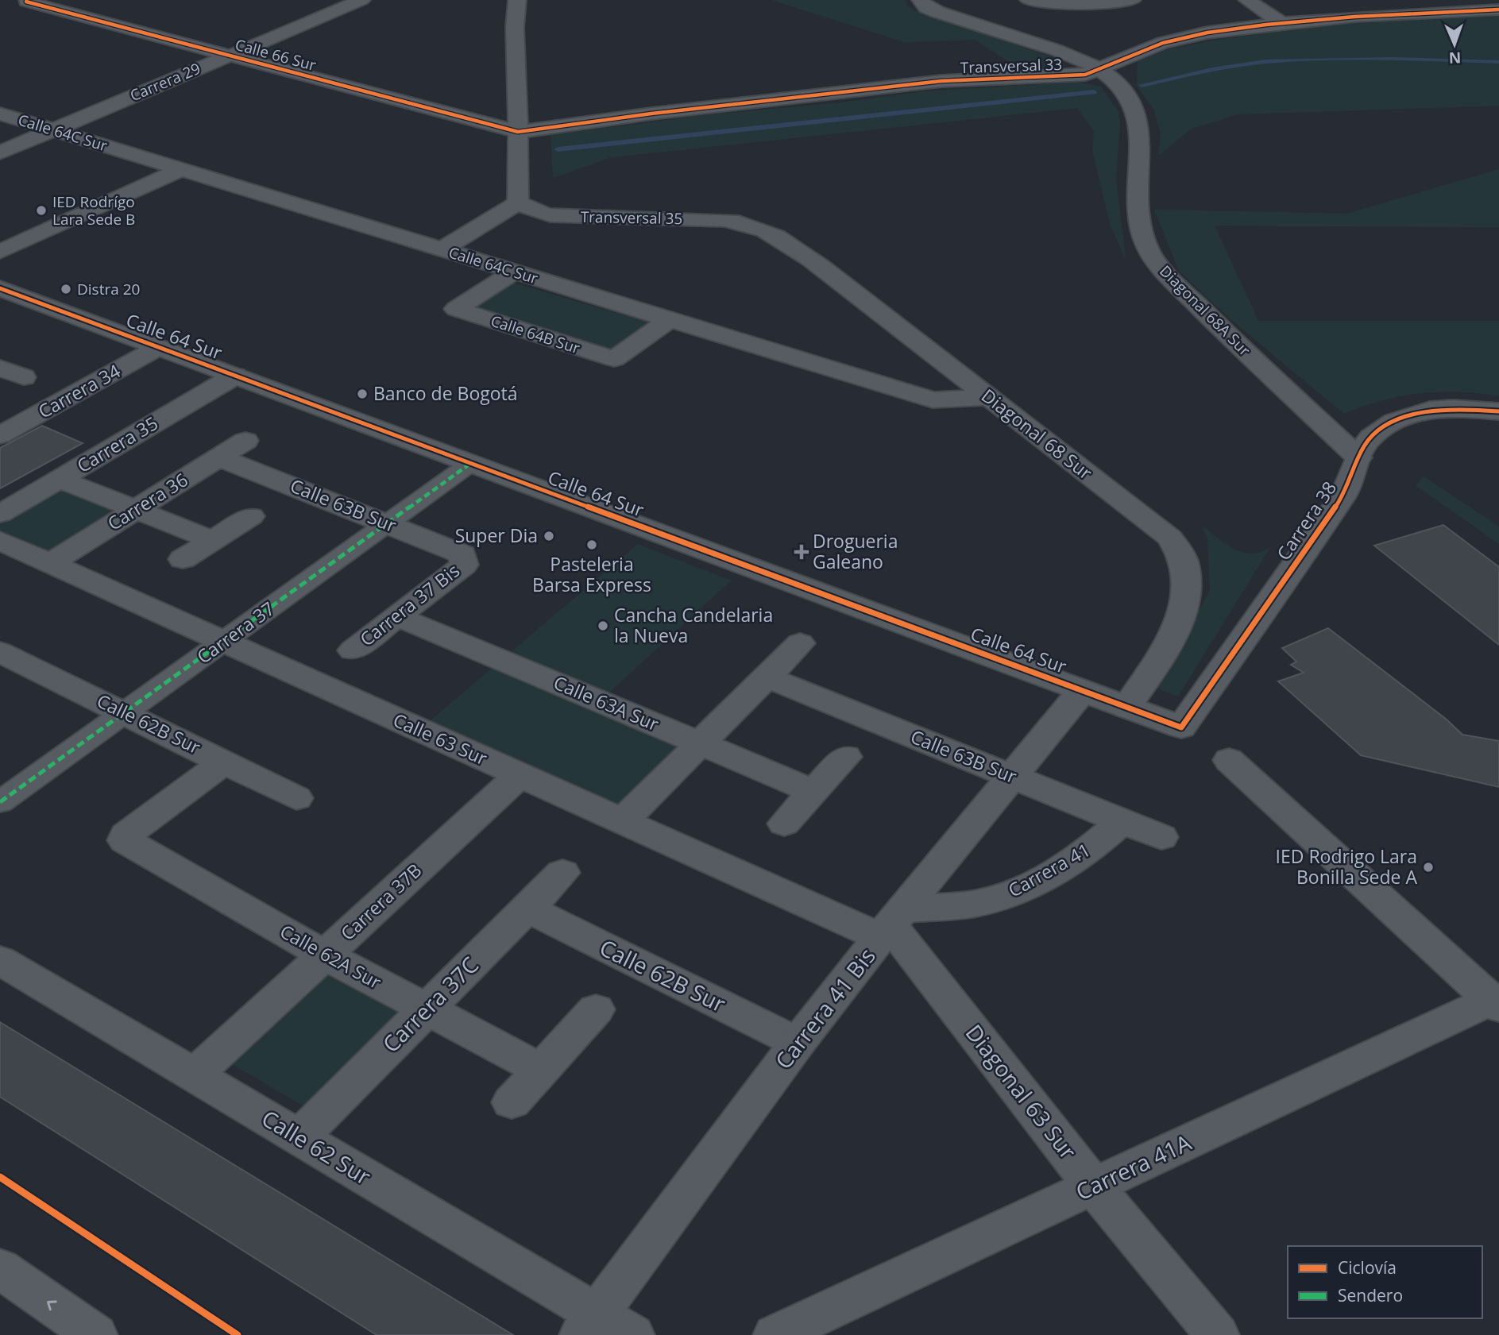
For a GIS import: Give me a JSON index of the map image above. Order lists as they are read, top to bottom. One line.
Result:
{"streets":{"street":["Calle 66 Sur","Transversal 33","Carrera 29","Calle 64C Sur","Transversal 35","Diagonal 68A Sur","Calle 64B Sur","Calle 64 Sur","Carrera 34","Diagonal 68 Sur","Carrera 35","Carrera 36","Calle 63B Sur","Carrera 38","Carrera 37 Bis","Carrera 37","Calle 63A Sur","Calle 62B Sur","Calle 63 Sur","Carrera 41","Carrera 37B","Calle 62A Sur","Carrera 37C","Carrera 41 Bis","Diagonal 63 Sur","Calle 62 Sur","Carrera 41A"]},"crossings":[["Calle 66 Sur","Transversal 33"],["Calle 66 Sur","Carrera 29"],["Transversal 33","Diagonal 68A Sur"],["Carrera 29","Calle 64C Sur"],["Calle 64C Sur","Calle 64B Sur"],["Calle 64C Sur","Diagonal 68 Sur"],["Transversal 35","Diagonal 68 Sur"],["Diagonal 68A Sur","Carrera 38"],["Calle 64 Sur","Carrera 34"],["Calle 64 Sur","Diagonal 68 Sur"],["Calle 64 Sur","Carrera 35"],["Calle 64 Sur","Carrera 38"],["Calle 64 Sur","Carrera 37"],["Calle 64 Sur","Carrera 41 Bis"],["Carrera 36","Calle 63B Sur"],["Carrera 36","Calle 63 Sur"],["Calle 63B Sur","Carrera 37 Bis"],["Calle 63B Sur","Carrera 37"],["Calle 63B Sur","Carrera 41"],["Calle 63B Sur","Carrera 41 Bis"],["Carrera 37 Bis","Calle 63A Sur"],["Carrera 37","Calle 62B Sur"],["Carrera 37","Calle 63 Sur"],["Calle 62B Sur","Calle 62A Sur"],["Calle 62B Sur","Carrera 37C"],["Calle 62B Sur","Carrera 41 Bis"],["Calle 63 Sur","Carrera 41"],["Calle 63 Sur","Carrera 37B"],["Calle 63 Sur","Carrera 41 Bis"],["Calle 63 Sur","Diagonal 63 Sur"],["Carrera 41","Carrera 41 Bis"],["Carrera 41","Diagonal 63 Sur"],["Carrera 37B","Calle 62A Sur"],["Carrera 37B","Calle 62 Sur"],["Calle 62A Sur","Carrera 37C"],["Carrera 37C","Calle 62 Sur"],["Carrera 41 Bis","Diagonal 63 Sur"],["Carrera 41 Bis","Calle 62 Sur"],["Diagonal 63 Sur","Carrera 41A"]],"places":{"other":["IED Rodrígo Lara Sede B","Distra 20","Banco de Bogotá","Super Dia","Pasteleria Barsa Express","Cancha Candelaria la Nueva","IED Rodrigo Lara Bonilla Sede A"],"health":["Drogueria Galeano"]},"legend":["Ciclovía","Sendero"],"north":"bottom"}
